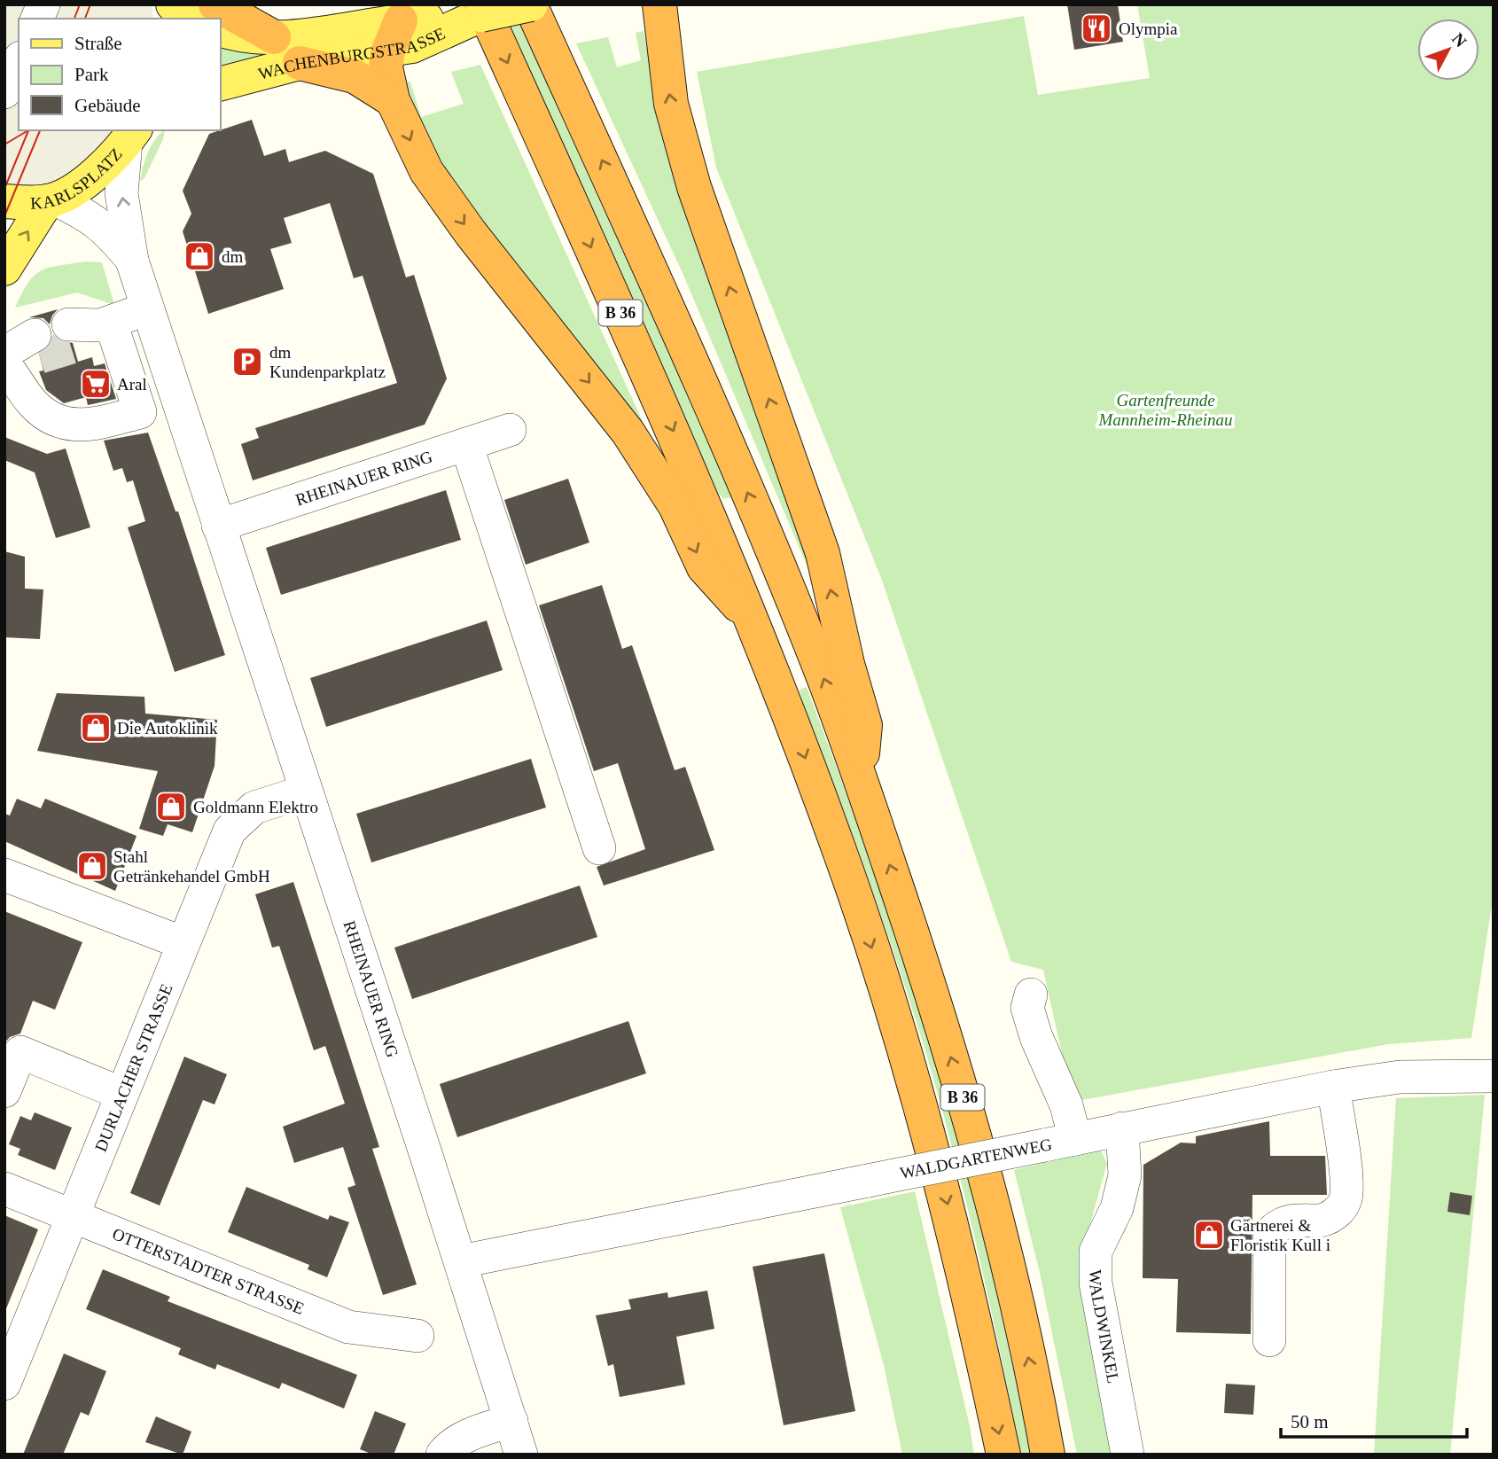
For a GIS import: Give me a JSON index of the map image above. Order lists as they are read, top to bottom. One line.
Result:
{"streets":{"highway":["B 36"],"main road":["WACHENBURGSTRASSE","KARLSPLATZ"],"street":["RHEINAUER RING","DURLACHER STRASSE","WALDGARTENWEG","OTTERSTADTER STRASSE","WALDWINKEL"]},"crossings":[["WACHENBURGSTRASSE","B 36"],["KARLSPLATZ","RHEINAUER RING"],["RHEINAUER RING","DURLACHER STRASSE"],["RHEINAUER RING","WALDGARTENWEG"],["DURLACHER STRASSE","OTTERSTADTER STRASSE"],["WALDGARTENWEG","WALDWINKEL"]],"parks":["Gartenfreunde Mannheim-Rheinau"],"places":{"restaurant":["Olympia"],"shop":["dm","Die Autoklinik","Goldmann Elektro","Stahl Getränkehandel GmbH","Gärtnerei & Floristik Kull i"],"parking":["dm Kundenparkplatz"],"supermarket":["Aral"]},"legend":["Straße","Park","Gebäude"],"scale_bar":"50 m","north":"top right"}
